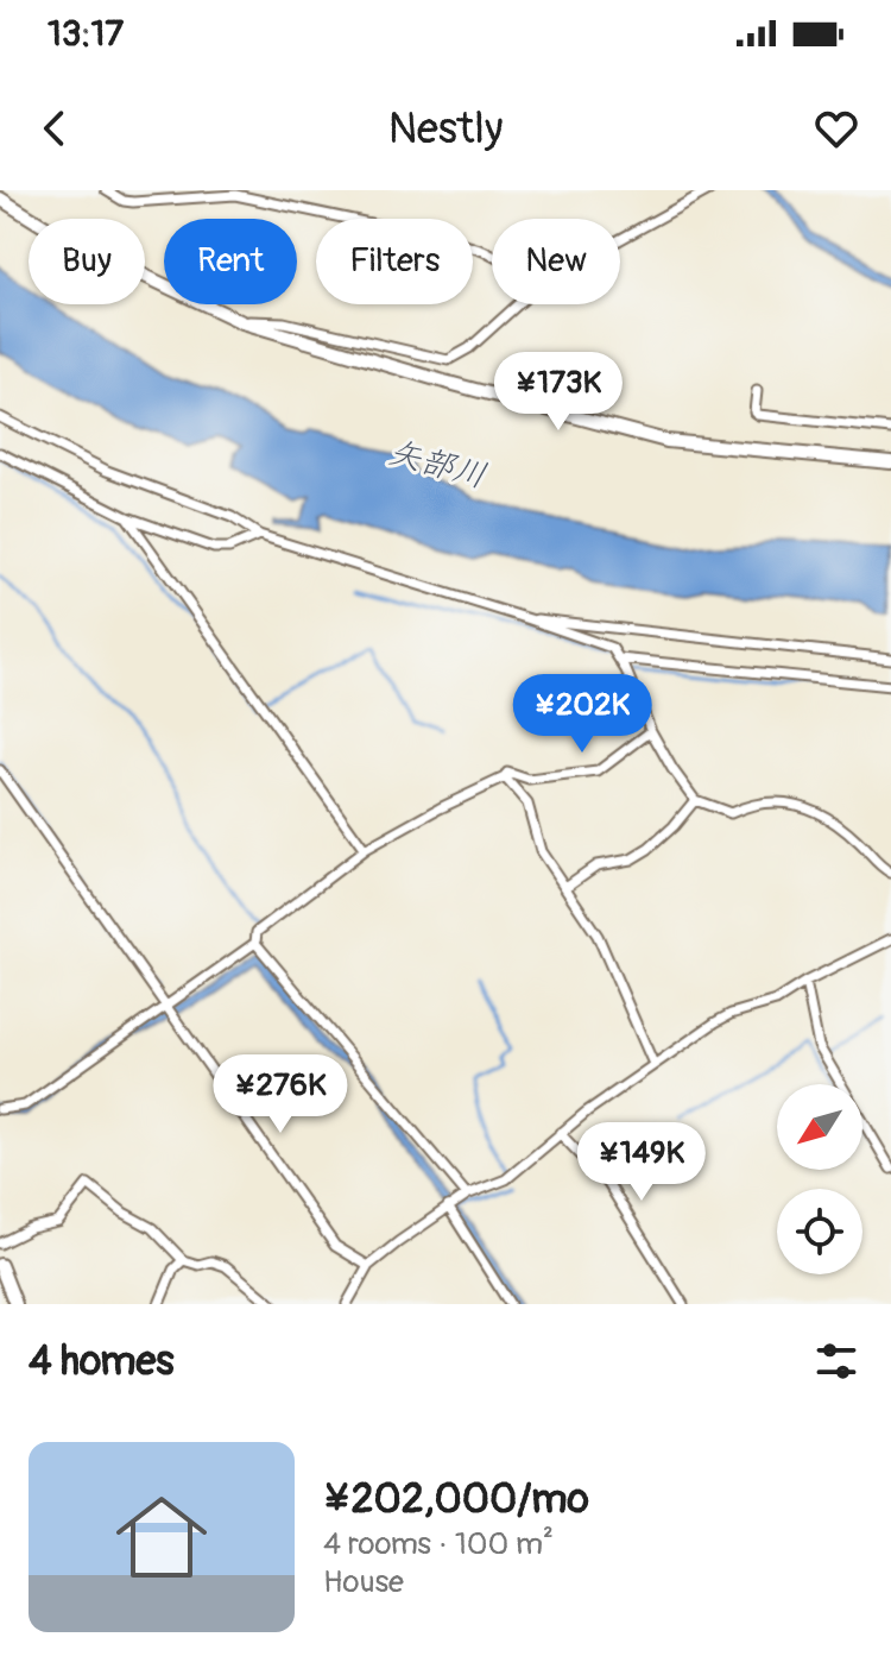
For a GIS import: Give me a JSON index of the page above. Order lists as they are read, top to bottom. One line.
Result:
{"water":["矢部川"],"north":"bottom left","page":{"status":"13:17","header":"Nestly","chip":["Buy","Rent","Filters","New"],"price":["¥173K","¥202K","¥276K","¥149K"],"heading":"4 homes","list":[{"name":"¥202,000/mo","note":"4 rooms · 100 m² · House"}]}}
